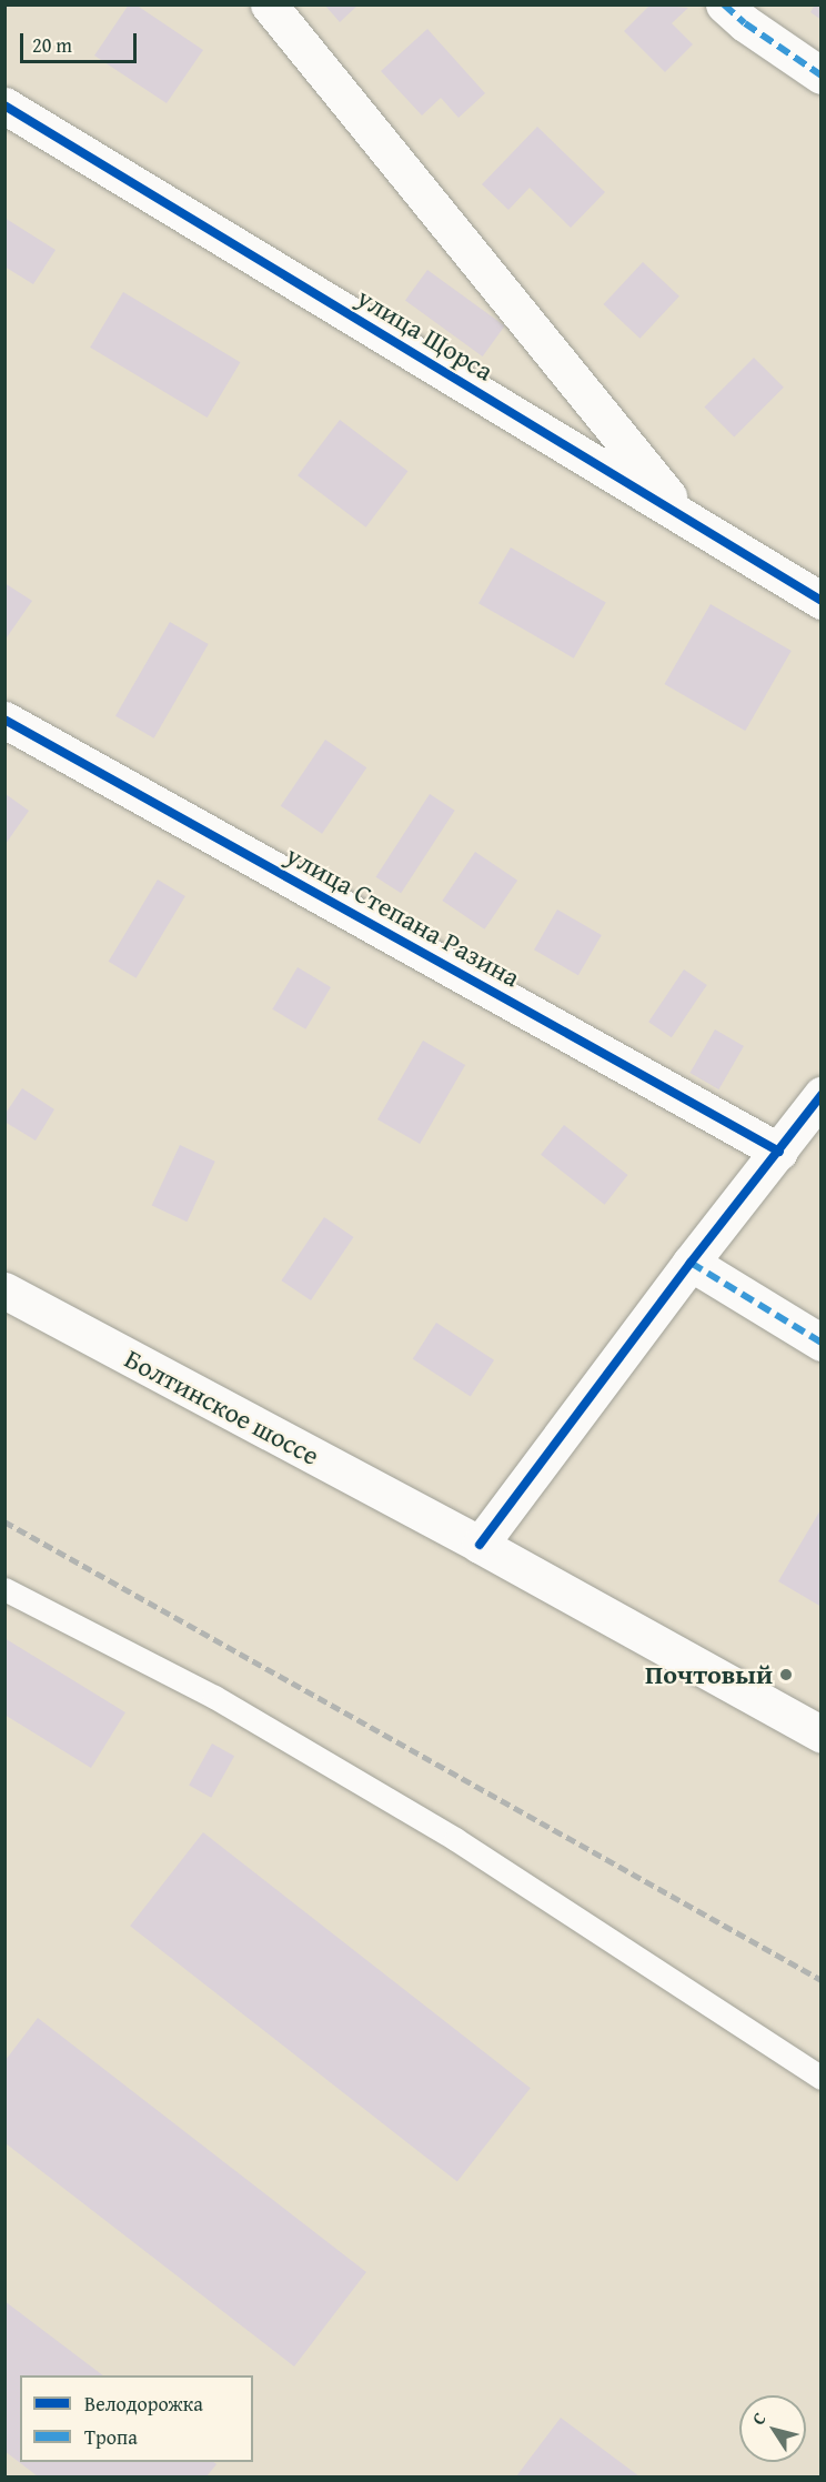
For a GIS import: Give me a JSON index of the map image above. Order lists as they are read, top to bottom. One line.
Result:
{"streets":{"street":["улица Щорса","улица Степана Разина","Болтинское шоссе"]},"places":["Почтовый"],"legend":["Велодорожка","Тропа"],"scale_bar":"20 m","north":"top left"}
